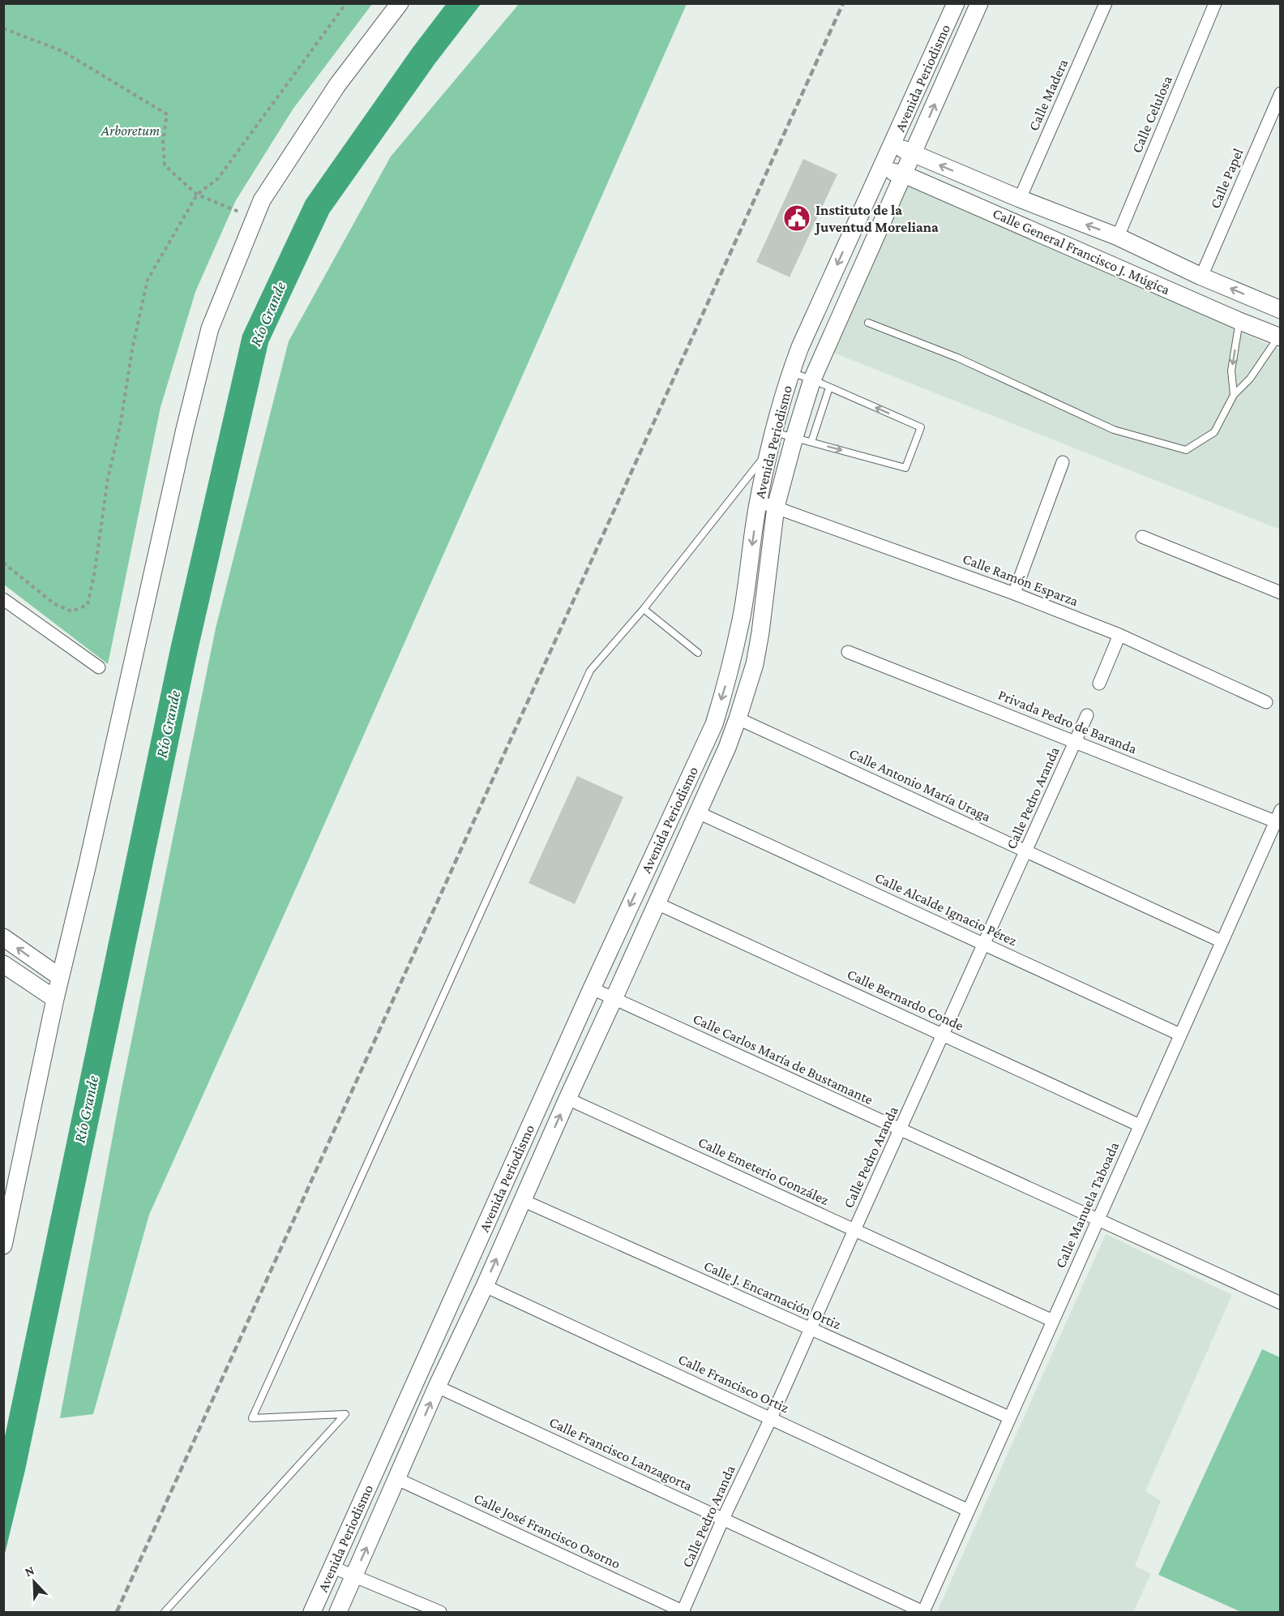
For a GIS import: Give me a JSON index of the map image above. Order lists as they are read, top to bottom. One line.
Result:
{"streets":{"street":["Avenida Periodismo","Calle Madera","Calle Celulosa","Calle Papel","Calle General Francisco J. Múgica","Calle Ramón Esparza","Privada Pedro de Baranda","Calle Antonio María Uraga","Calle Pedro Aranda","Calle Alcalde Ignacio Pérez","Calle Bernardo Conde","Calle Carlos María de Bustamante","Calle Emeterio González","Calle Manuela Taboada","Calle J. Encarnación Ortiz","Calle Francisco Ortiz","Calle Francisco Lanzagorta","Calle José Francisco Osorno"]},"crossings":[["Avenida Periodismo","Calle General Francisco J. Múgica"],["Avenida Periodismo","Calle Ramón Esparza"],["Avenida Periodismo","Calle Antonio María Uraga"],["Avenida Periodismo","Calle Alcalde Ignacio Pérez"],["Avenida Periodismo","Calle Bernardo Conde"],["Avenida Periodismo","Calle Carlos María de Bustamante"],["Avenida Periodismo","Calle Emeterio González"],["Avenida Periodismo","Calle J. Encarnación Ortiz"],["Avenida Periodismo","Calle Francisco Ortiz"],["Avenida Periodismo","Calle Francisco Lanzagorta"],["Avenida Periodismo","Calle José Francisco Osorno"],["Calle Madera","Calle General Francisco J. Múgica"],["Calle Celulosa","Calle General Francisco J. Múgica"],["Calle Papel","Calle General Francisco J. Múgica"],["Privada Pedro de Baranda","Calle Pedro Aranda"],["Privada Pedro de Baranda","Calle Manuela Taboada"],["Calle Antonio María Uraga","Calle Pedro Aranda"],["Calle Antonio María Uraga","Calle Manuela Taboada"],["Calle Pedro Aranda","Calle Alcalde Ignacio Pérez"],["Calle Pedro Aranda","Calle Bernardo Conde"],["Calle Pedro Aranda","Calle Carlos María de Bustamante"],["Calle Pedro Aranda","Calle Emeterio González"],["Calle Pedro Aranda","Calle J. Encarnación Ortiz"],["Calle Pedro Aranda","Calle Francisco Ortiz"],["Calle Pedro Aranda","Calle Francisco Lanzagorta"],["Calle Pedro Aranda","Calle José Francisco Osorno"],["Calle Alcalde Ignacio Pérez","Calle Manuela Taboada"],["Calle Bernardo Conde","Calle Manuela Taboada"],["Calle Carlos María de Bustamante","Calle Manuela Taboada"],["Calle Emeterio González","Calle Manuela Taboada"],["Calle Manuela Taboada","Calle J. Encarnación Ortiz"],["Calle Manuela Taboada","Calle Francisco Ortiz"],["Calle Manuela Taboada","Calle Francisco Lanzagorta"]],"water":["Río Grande"],"parks":["Arboretum"],"places":{"public building":["Instituto de la Juventud Moreliana"]},"north":"top left"}
